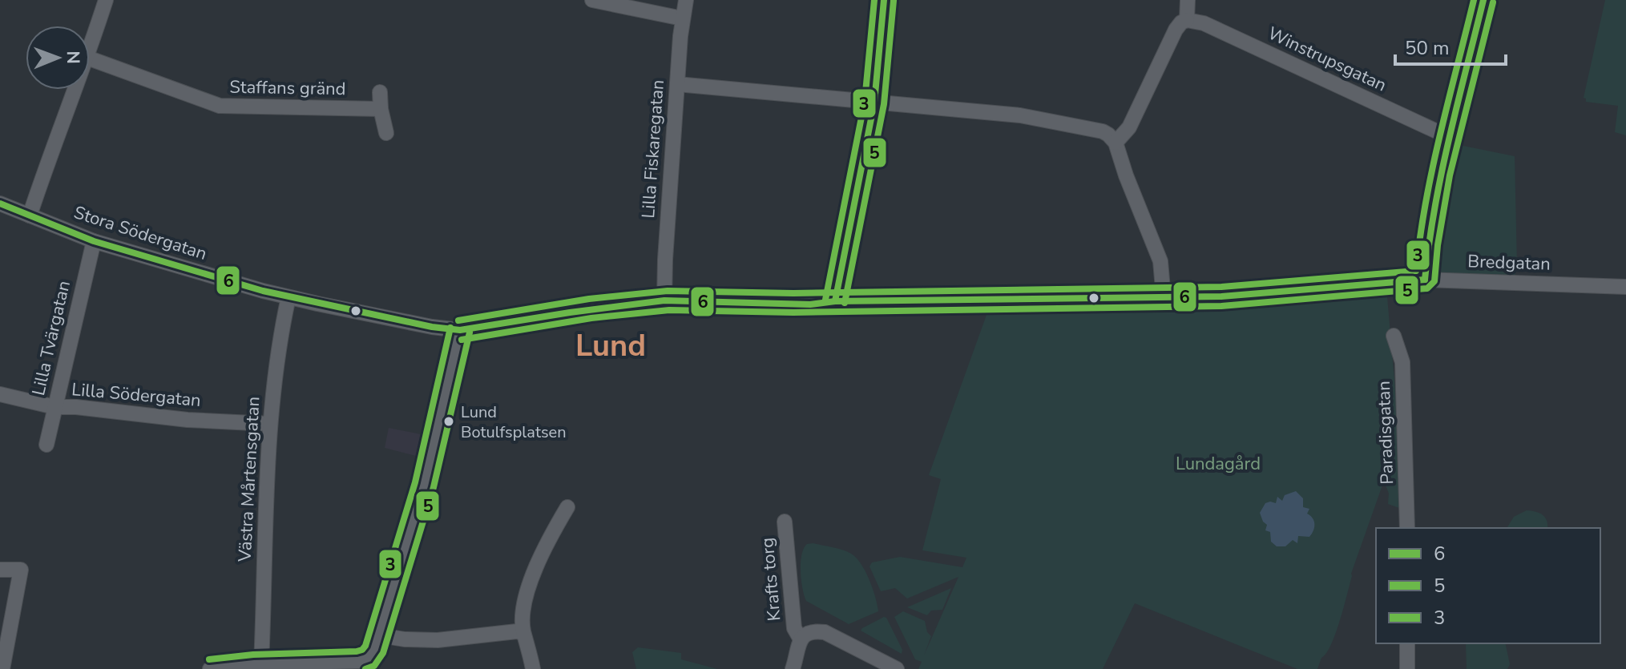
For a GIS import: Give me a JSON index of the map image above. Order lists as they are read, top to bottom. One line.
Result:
{"streets":{"street":["Winstrupsgatan","Staffans gränd","Lilla Fiskaregatan","Stora Södergatan","Bredgatan","Lilla Tvärgatan","Lilla Södergatan","Paradisgatan","Västra Mårtensgatan","Krafts torg"]},"crossings":[["Lilla Fiskaregatan","Stora Södergatan"],["Stora Södergatan","Bredgatan"],["Stora Södergatan","Lilla Tvärgatan"],["Stora Södergatan","Västra Mårtensgatan"],["Lilla Tvärgatan","Lilla Södergatan"],["Lilla Södergatan","Västra Mårtensgatan"]],"districts":["Lund"],"parks":["Lundagård"],"places":["Lund Botulfsplatsen"],"lines":["transit line 6","transit line 3","transit line 5"],"legend":["6","5","3"],"scale_bar":"50 m","north":"right"}
